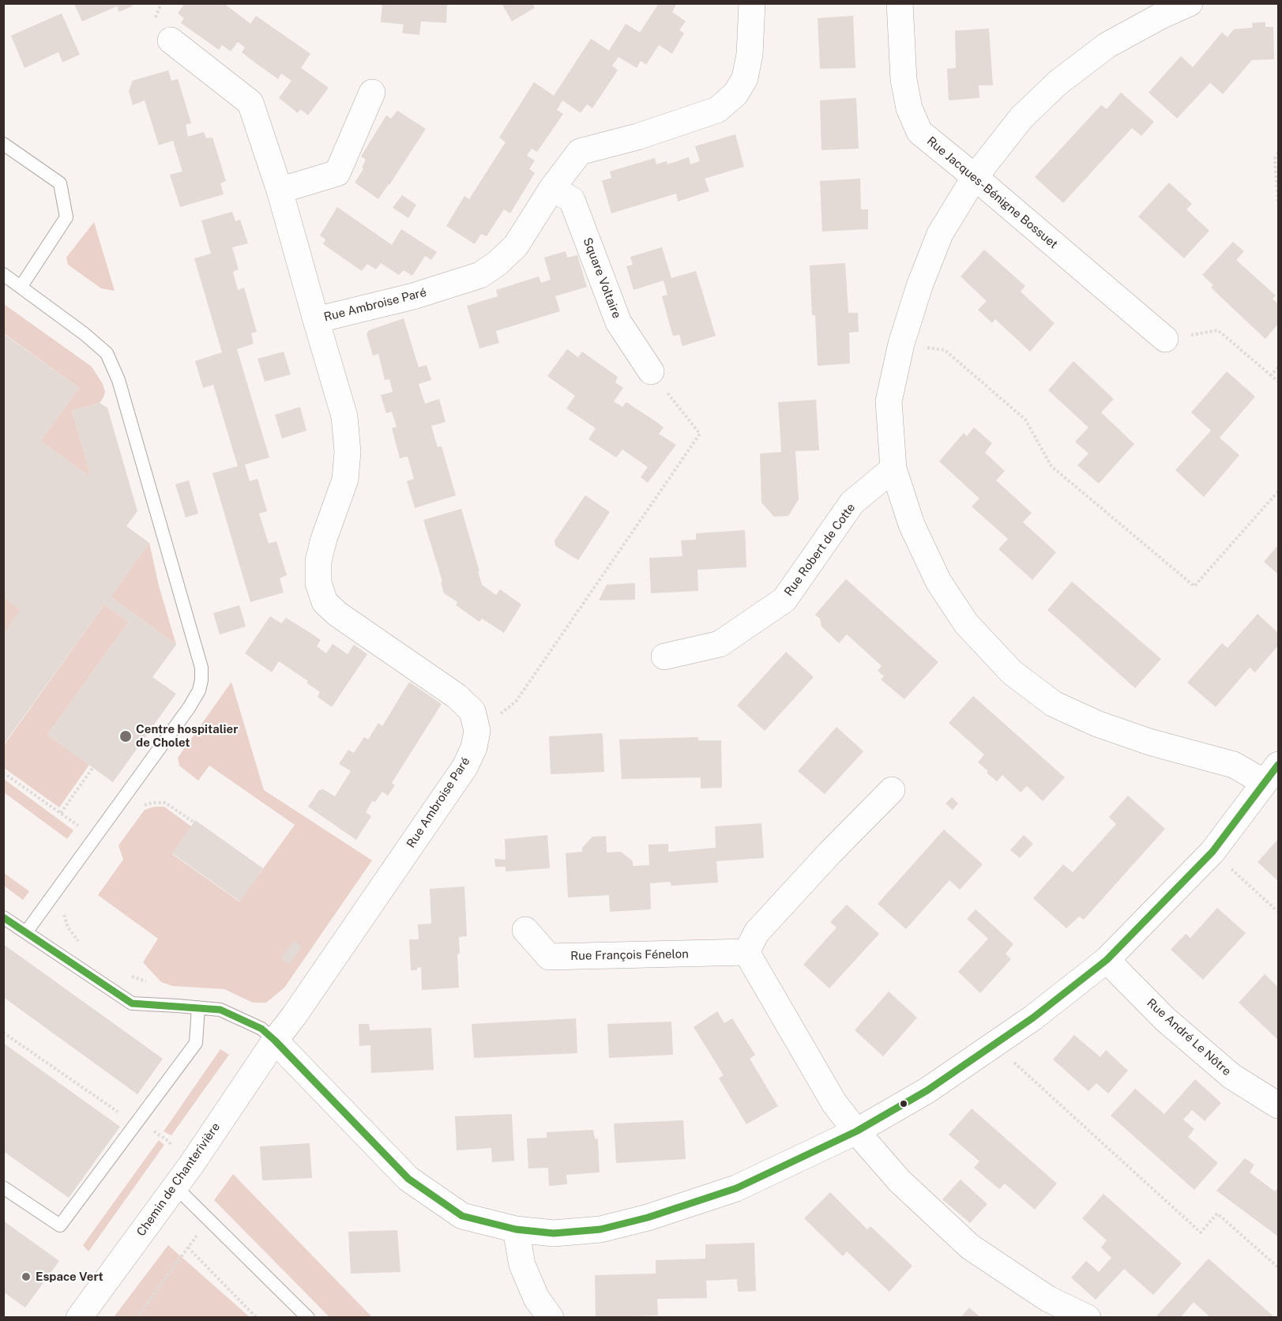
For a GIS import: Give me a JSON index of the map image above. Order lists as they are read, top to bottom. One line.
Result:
{"streets":{"street":["Rue Jacques-Bénigne Bossuet","Square Voltaire","Rue Ambroise Paré","Rue Robert de Cotte","Rue François Fénelon","Rue André Le Nôtre","Chemin de Chanterivière"]},"crossings":[["Square Voltaire","Rue Ambroise Paré"],["Rue Ambroise Paré","Chemin de Chanterivière"]],"places":["Centre hospitalier de Cholet","Espace Vert"]}
